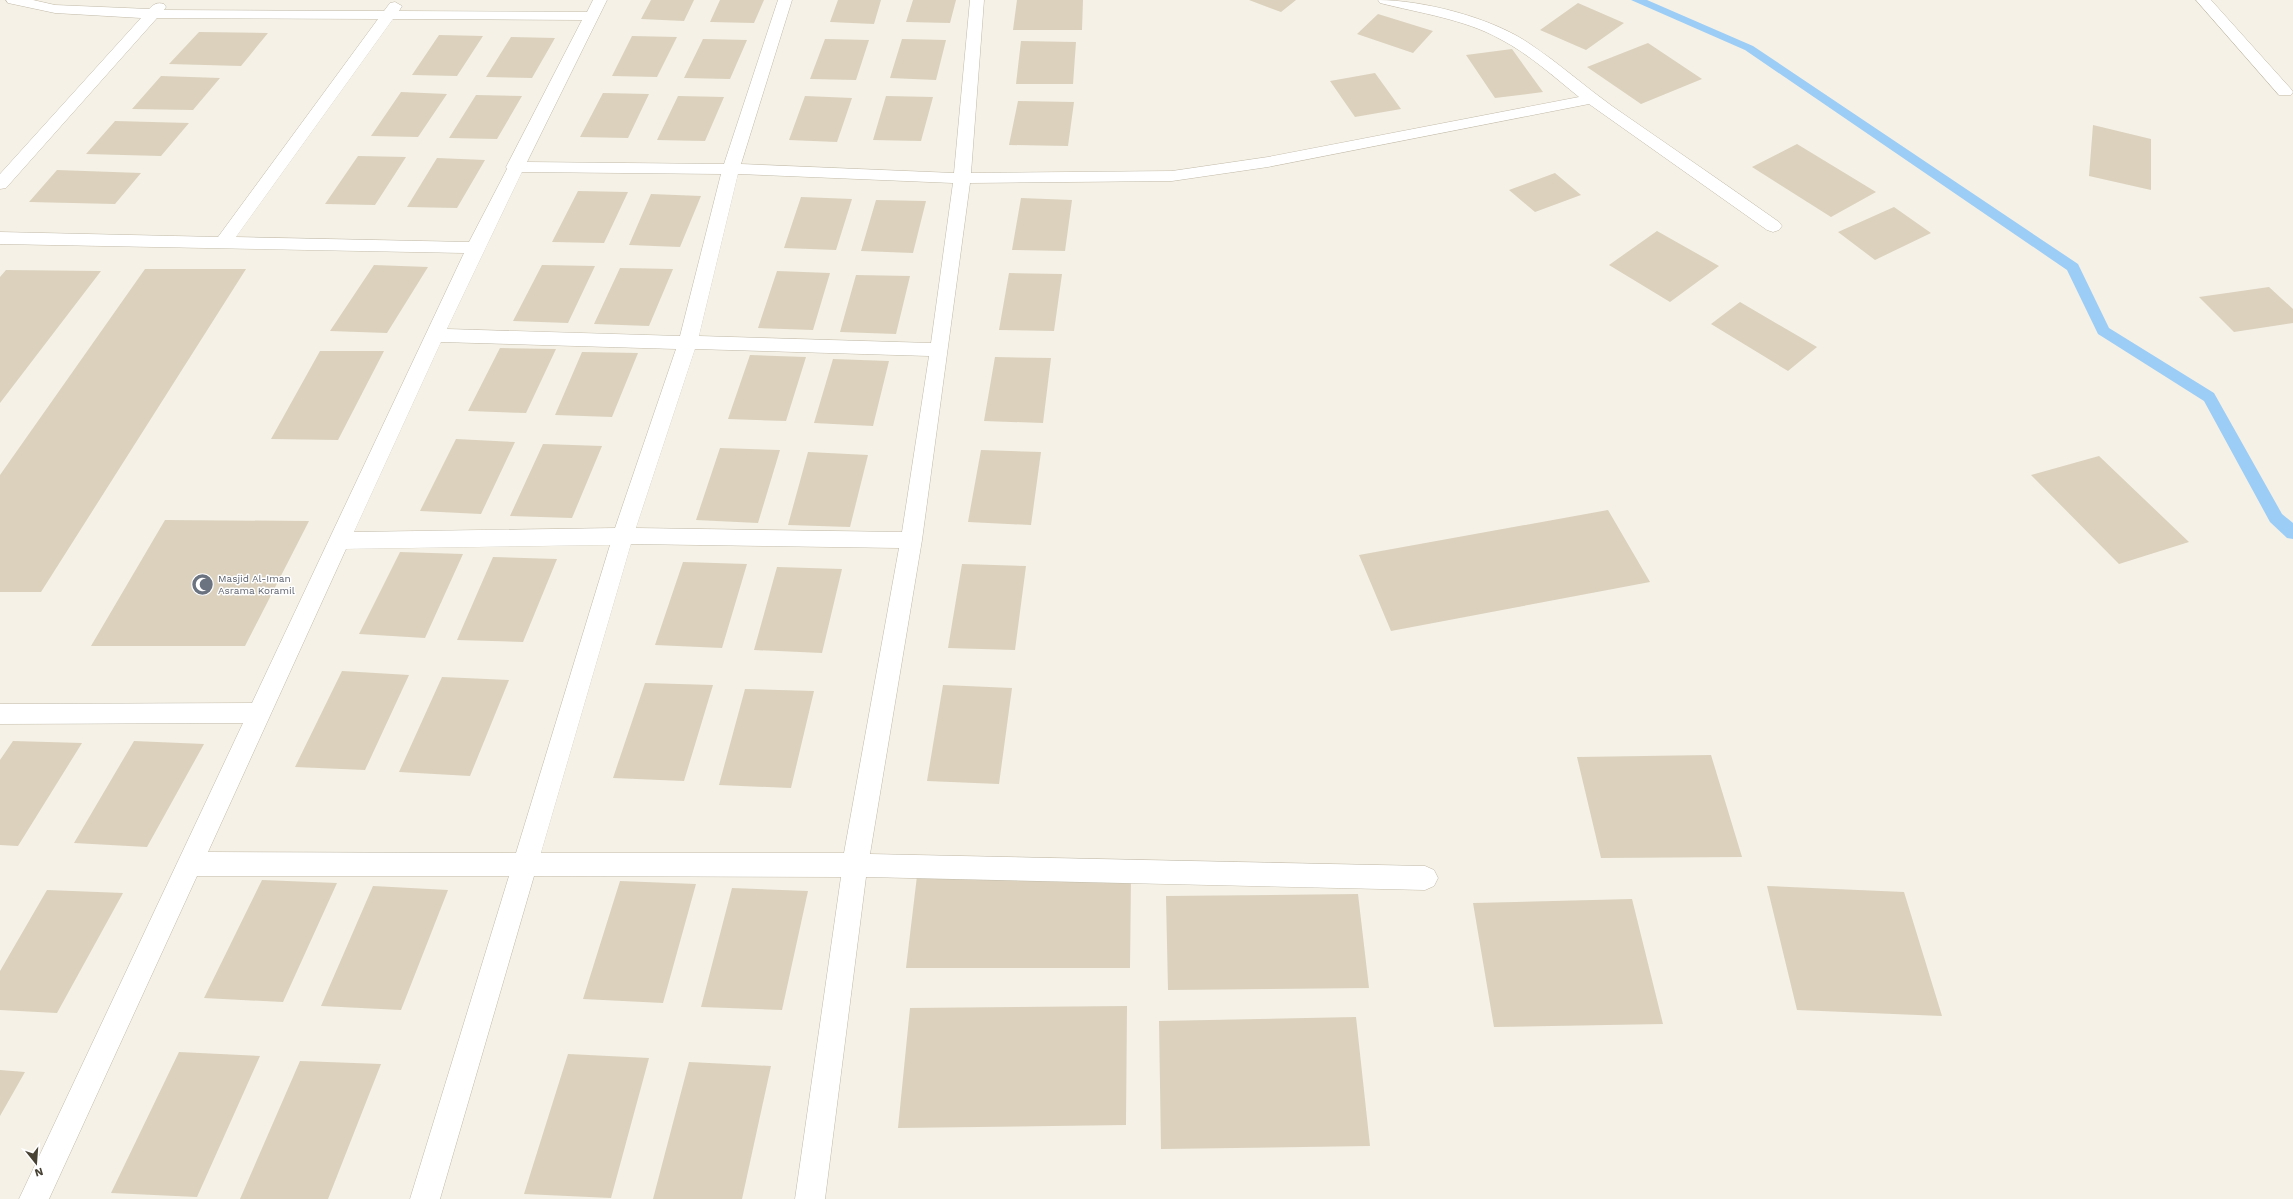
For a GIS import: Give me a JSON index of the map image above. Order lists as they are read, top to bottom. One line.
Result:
{"places":{"mosque":["Masjid Al-Iman Asrama Koramil"]},"north":"bottom"}
